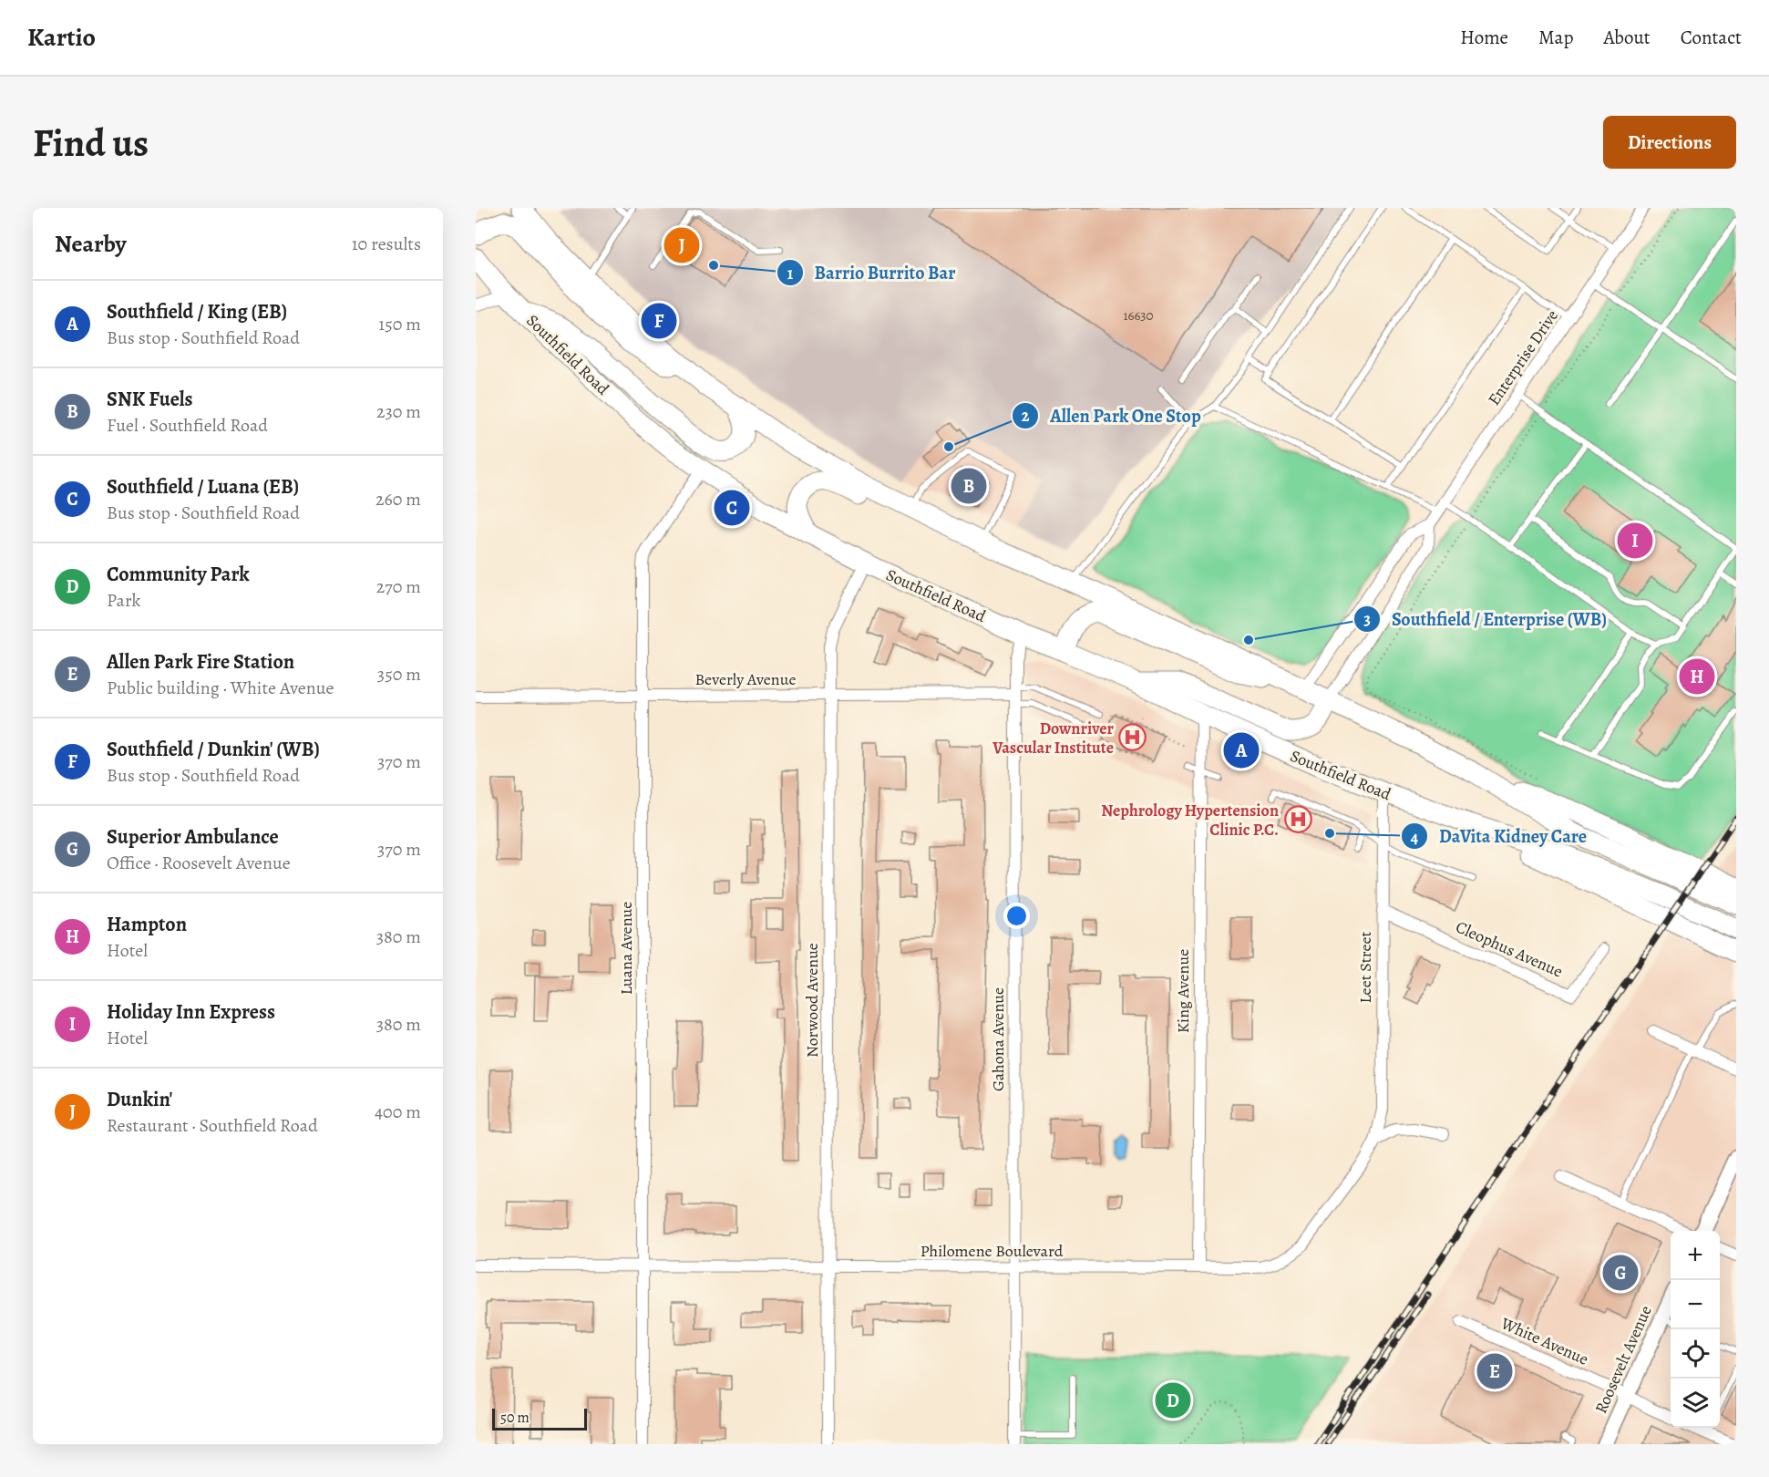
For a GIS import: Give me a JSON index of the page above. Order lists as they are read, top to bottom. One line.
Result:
{"streets":{"highway":["Southfield Road"],"main road":["Roosevelt Avenue"],"street":["Enterprise Drive","Beverly Avenue","Luana Avenue","Cleophus Avenue","Leet Street","King Avenue","Norwood Avenue","Gahona Avenue","Philomene Boulevard","White Avenue"]},"crossings":[["Southfield Road","Luana Avenue"],["Southfield Road","Leet Street"],["Southfield Road","King Avenue"],["Southfield Road","Norwood Avenue"],["Southfield Road","Gahona Avenue"],["Beverly Avenue","Luana Avenue"],["Beverly Avenue","Norwood Avenue"],["Beverly Avenue","Gahona Avenue"],["Luana Avenue","Philomene Boulevard"],["Cleophus Avenue","Leet Street"],["Leet Street","Philomene Boulevard"],["King Avenue","Philomene Boulevard"],["Norwood Avenue","Philomene Boulevard"],["Gahona Avenue","Philomene Boulevard"],["White Avenue","Roosevelt Avenue"]],"places":{"other":["Barrio Burrito Bar","Allen Park One Stop","Southfield / Enterprise (WB)","DaVita Kidney Care"],"hospital":["Downriver Vascular Institute","Nephrology Hypertension Clinic P.C."]},"house_numbers":["16630"],"scale_bar":"50 m","page":{"header":"Kartio","nav":["Home","Map","About","Contact"],"buttons":"Directions","title":"Find us","heading":["Nearby","10 results"],"pins":["J","F","B","C","I","H","A","G","E","D"],"list":[{"mark":"A","name":"Southfield / King (EB)","note":"Bus stop · Southfield Road","value":"150 m"},{"mark":"B","name":"SNK Fuels","note":"Fuel · Southfield Road","value":"230 m"},{"mark":"C","name":"Southfield / Luana (EB)","note":"Bus stop · Southfield Road","value":"260 m"},{"mark":"D","name":"Community Park","note":"Park","value":"270 m"},{"mark":"E","name":"Allen Park Fire Station","note":"Public building · White Avenue","value":"350 m"},{"mark":"F","name":"Southfield / Dunkin' (WB)","note":"Bus stop · Southfield Road","value":"370 m"},{"mark":"G","name":"Superior Ambulance","note":"Office · Roosevelt Avenue","value":"370 m"},{"mark":"H","name":"Hampton","note":"Hotel","value":"380 m"},{"mark":"I","name":"Holiday Inn Express","note":"Hotel","value":"380 m"},{"mark":"J","name":"Dunkin'","note":"Restaurant · Southfield Road","value":"400 m"}],"map_buttons":["+","−"],"scale":"50 m"}}
